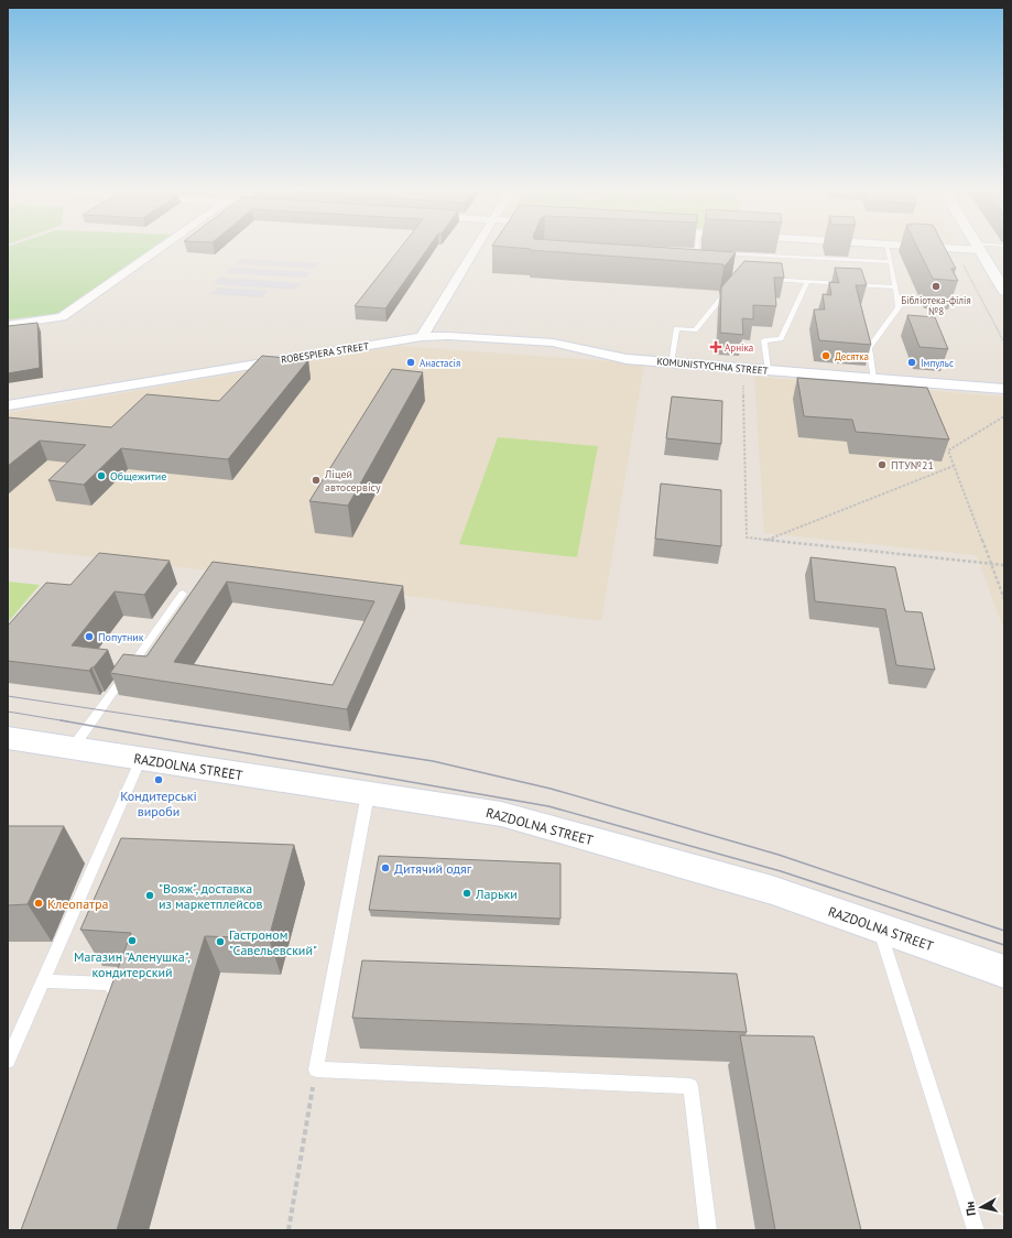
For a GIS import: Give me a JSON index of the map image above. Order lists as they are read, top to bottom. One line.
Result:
{"streets":{"street":["ROBESPIERA STREET","KOMUNISTYCHNA STREET","RAZDOLNA STREET"]},"crossings":[["ROBESPIERA STREET","KOMUNISTYCHNA STREET"]],"places":{"other":["Бібліотека-філія №8","Десятка","Анастасія","Імпульс","ПТУ№21","Общежитие","Ліцей автосервісу","Попутник","Кондитерські вироби","Дитячий одяг","Ларьки","\"Вояж\", доставка из маркетплейсов","Клеопатра","Магазин \"Аленушка\", кондитерский","Гастроном \"Савельевский\""],"health":["Арніка"]},"north":"left"}
